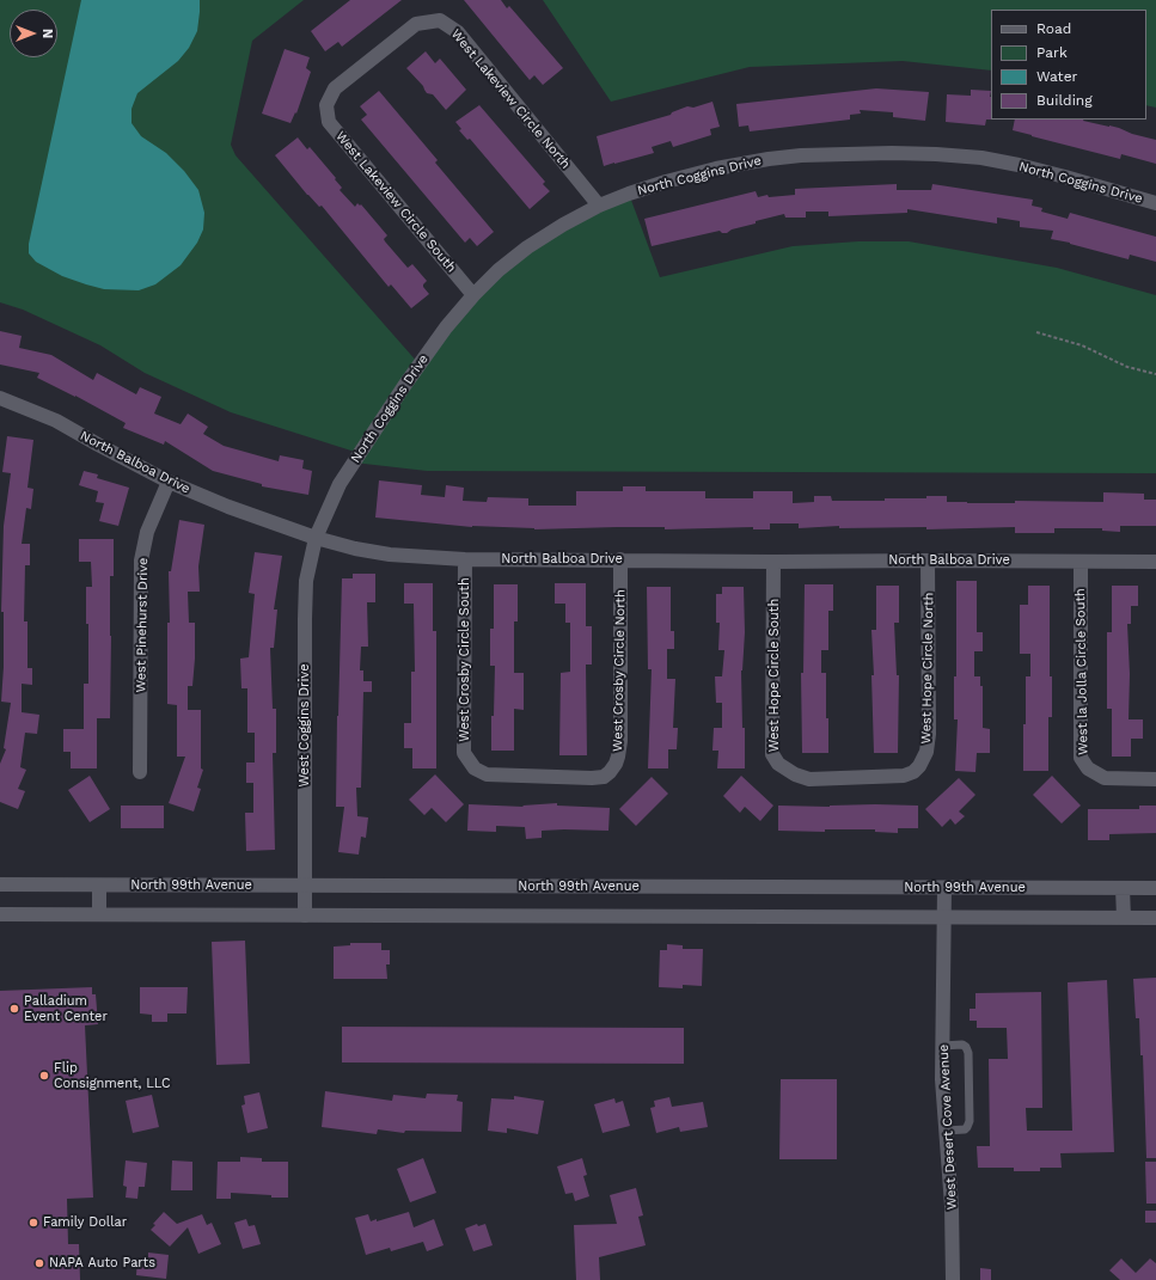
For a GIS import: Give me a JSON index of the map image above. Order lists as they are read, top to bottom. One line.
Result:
{"streets":{"street":["West Lakeview Circle North","North Coggins Drive","West Lakeview Circle South","North Balboa Drive","West Pinehurst Drive","West Crosby Circle South","West Hope Circle North","West Crosby Circle North","West la Jolla Circle South","West Hope Circle South","West Coggins Drive","North 99th Avenue","West Desert Cove Avenue"]},"crossings":[["West Lakeview Circle North","North Coggins Drive"],["West Lakeview Circle North","West Lakeview Circle South"],["North Coggins Drive","West Lakeview Circle South"],["North Coggins Drive","North Balboa Drive"],["North Coggins Drive","West Coggins Drive"],["North Balboa Drive","West Pinehurst Drive"],["North Balboa Drive","West Crosby Circle South"],["North Balboa Drive","West Hope Circle North"],["North Balboa Drive","West Crosby Circle North"],["North Balboa Drive","West la Jolla Circle South"],["North Balboa Drive","West Hope Circle South"],["North Balboa Drive","West Coggins Drive"],["West Crosby Circle South","West Crosby Circle North"],["West Hope Circle North","West Hope Circle South"],["West Coggins Drive","North 99th Avenue"],["North 99th Avenue","West Desert Cove Avenue"]],"places":["Palladium Event Center","Flip Consignment, LLC","Family Dollar","NAPA Auto Parts"],"legend":["Road","Park","Water","Building"],"north":"right"}
